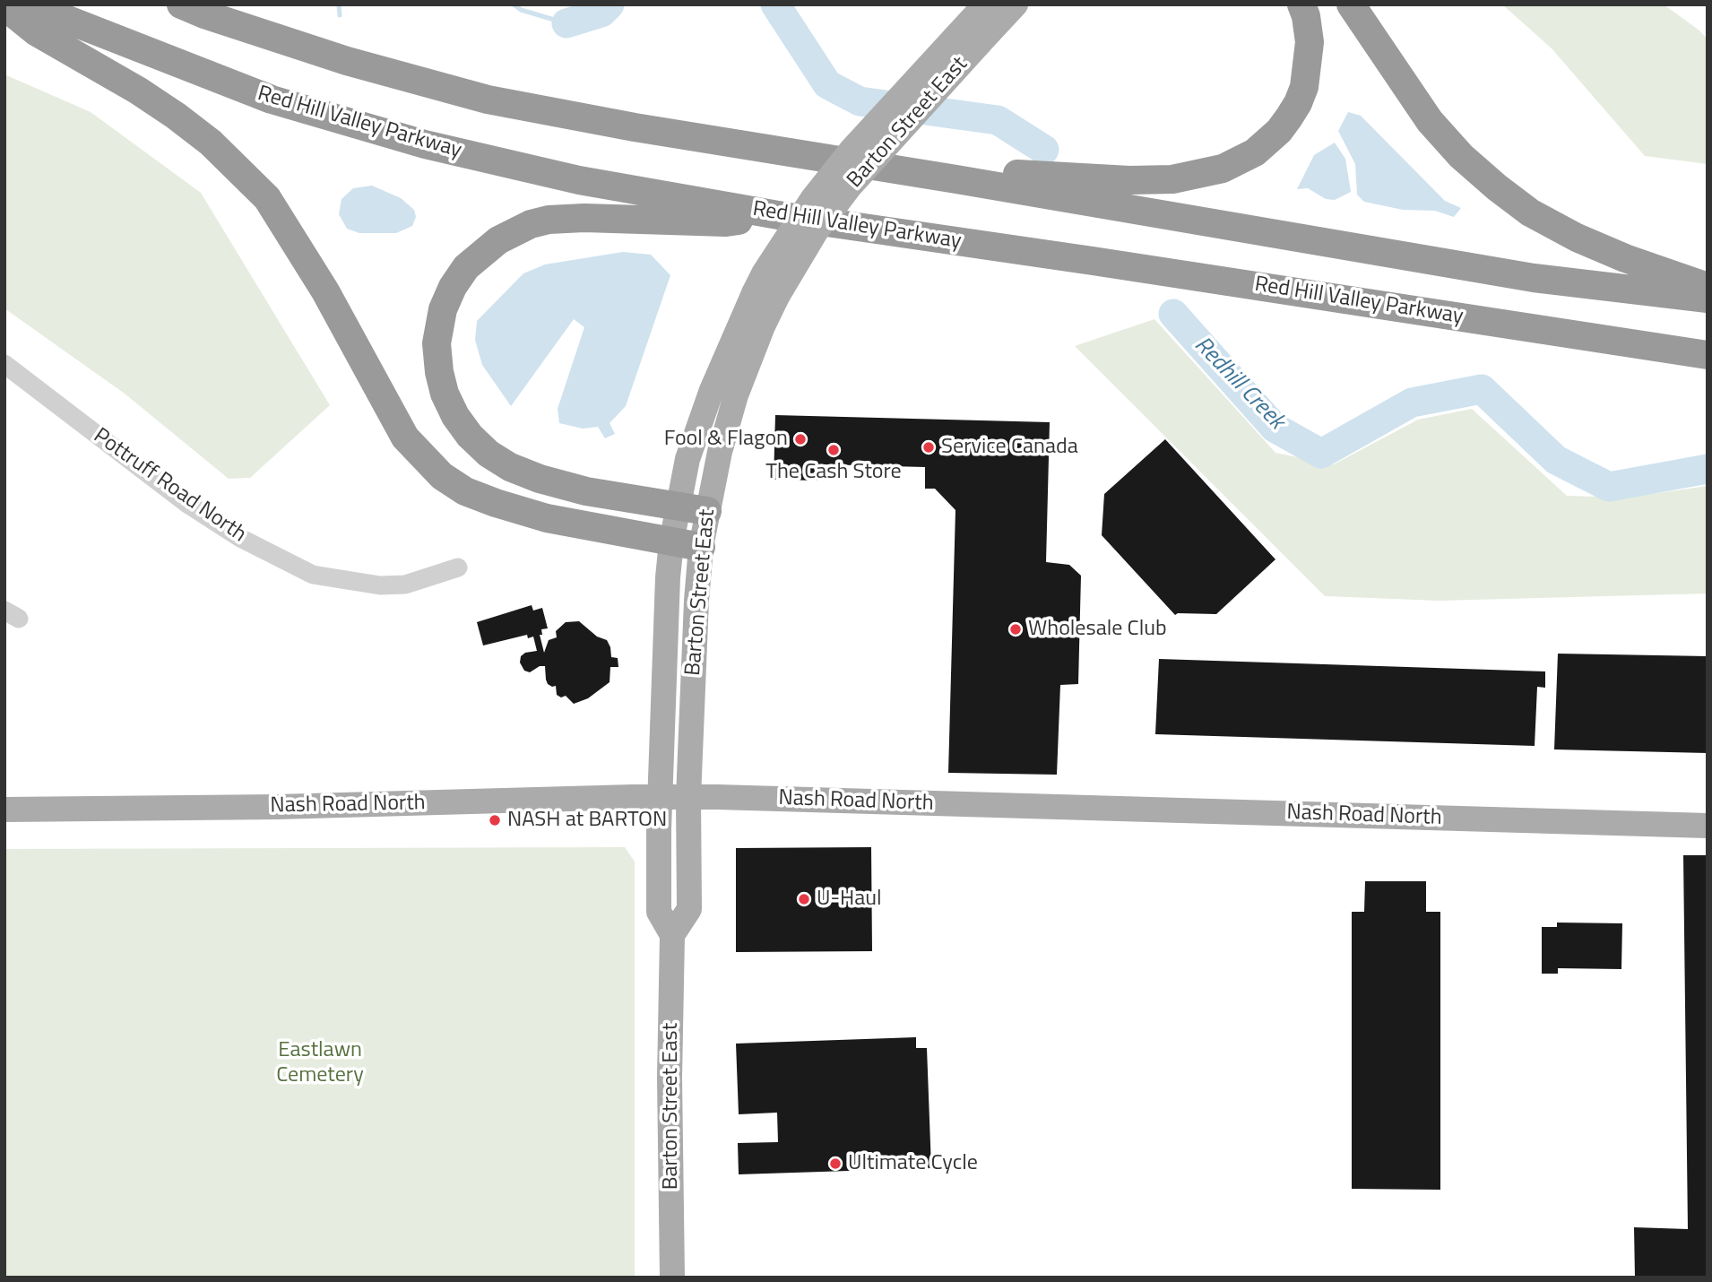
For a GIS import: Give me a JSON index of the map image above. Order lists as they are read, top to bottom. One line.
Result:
{"streets":{"highway":["Red Hill Valley Parkway"],"main road":["Barton Street East","Nash Road North"],"street":["Pottruff Road North"]},"crossings":[["Barton Street East","Nash Road North"]],"water":["Redhill Creek"],"parks":["Eastlawn Cemetery"],"places":["Fool & Flagon","Service Canada","The Cash Store","Wholesale Club","NASH at BARTON","U-Haul","Ultimate Cycle"]}
